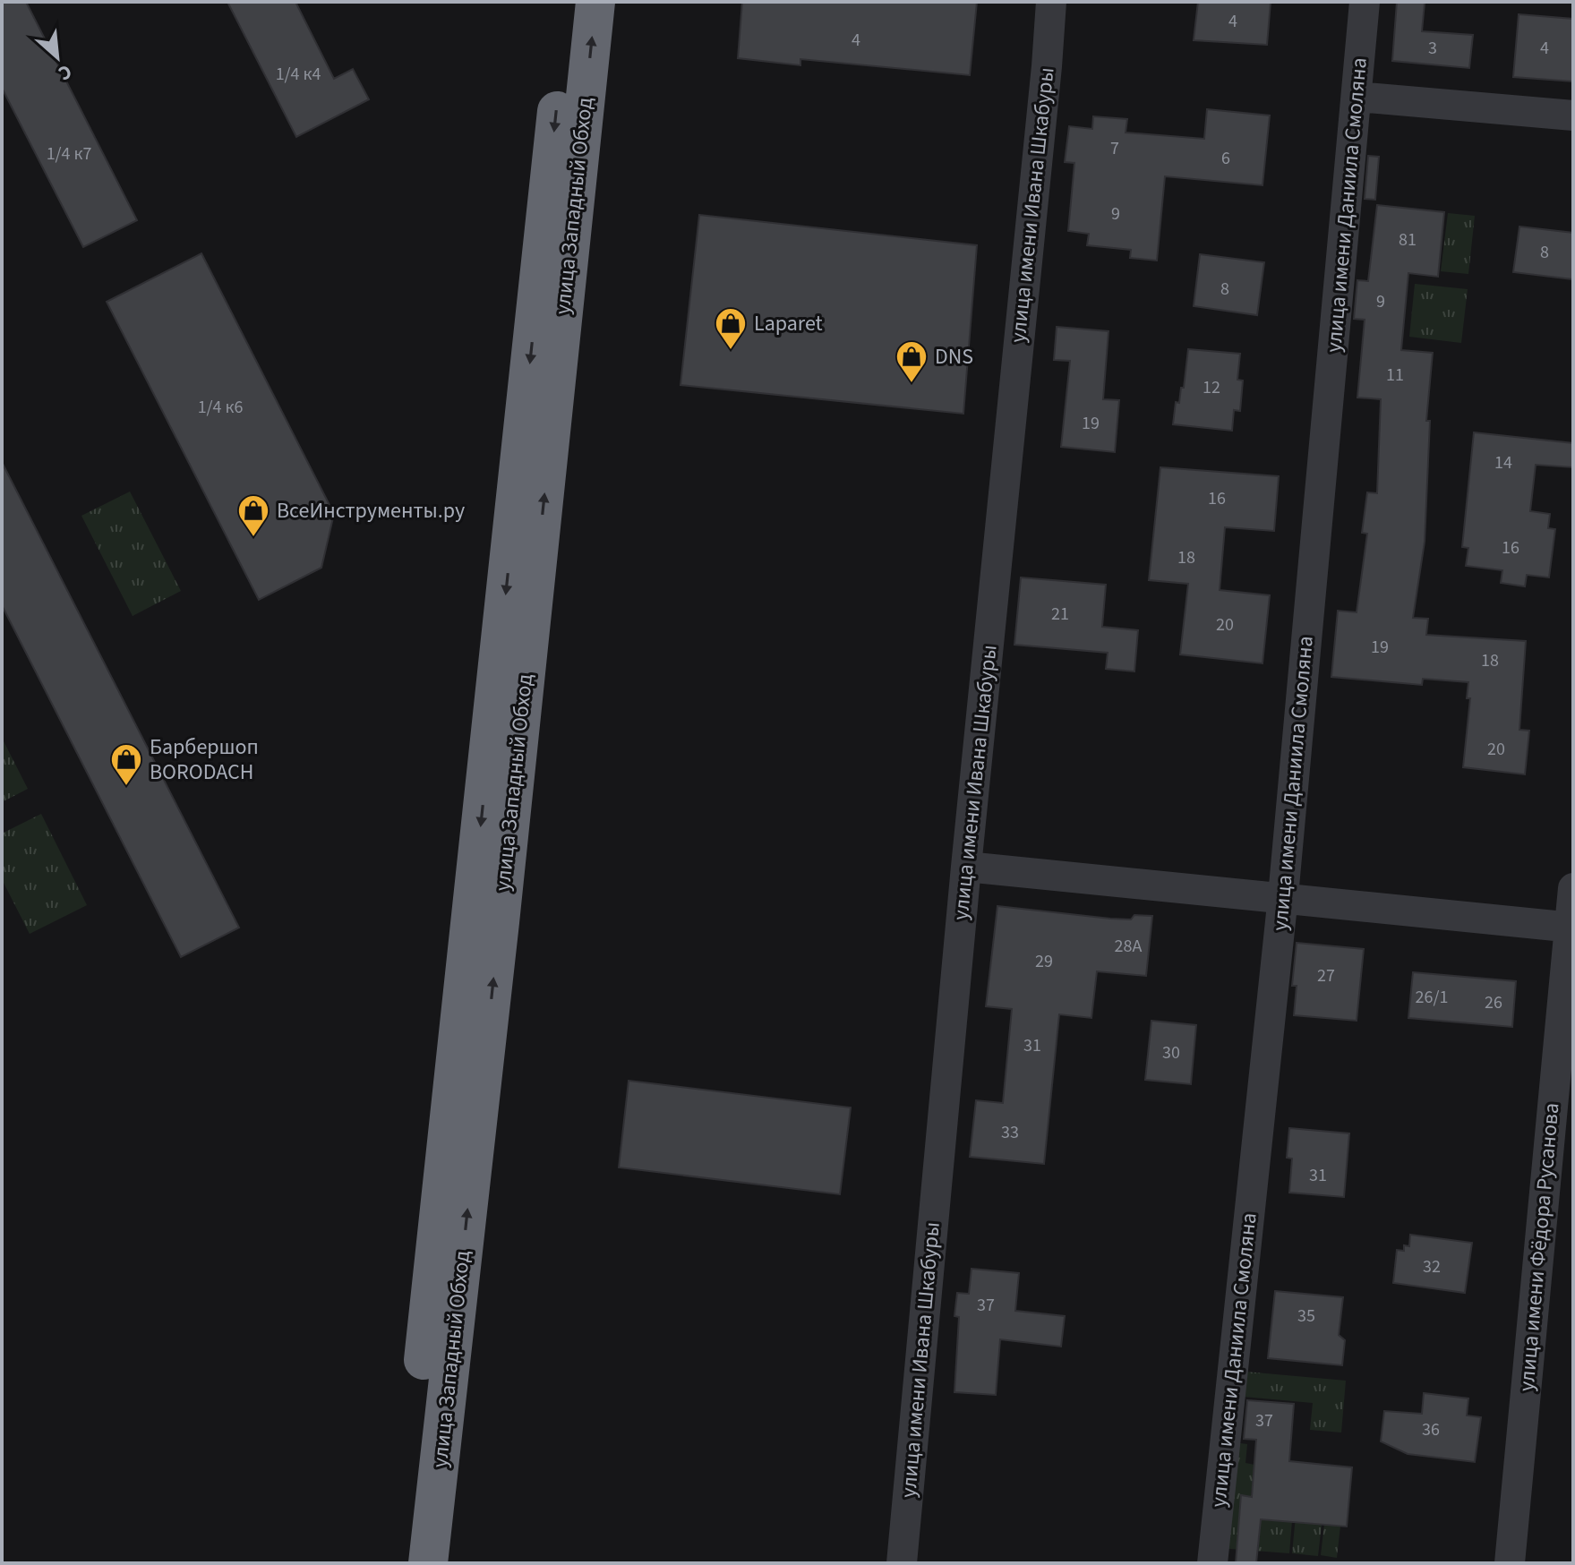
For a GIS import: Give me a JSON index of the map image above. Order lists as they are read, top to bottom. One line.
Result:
{"streets":{"highway":["улица Западный Обход"],"street":["улица имени Ивана Шкабуры","улица имени Даниила Смоляна","улица имени Фёдора Русанова"]},"places":{"shop":["Laparet","DNS","ВсеИнструменты.ру","Барбершоп BORODACH"]},"house_numbers":["4","4","3","4","1/4 к4","7","1/4 к7","6","9","81","8","8","9","11","12","1/4 к6","19","14","16","16","18","21","20","19","18","20","28А","29","27","26/1","26","31","30","33","31","32","37","35","37","36"],"north":"bottom right"}
